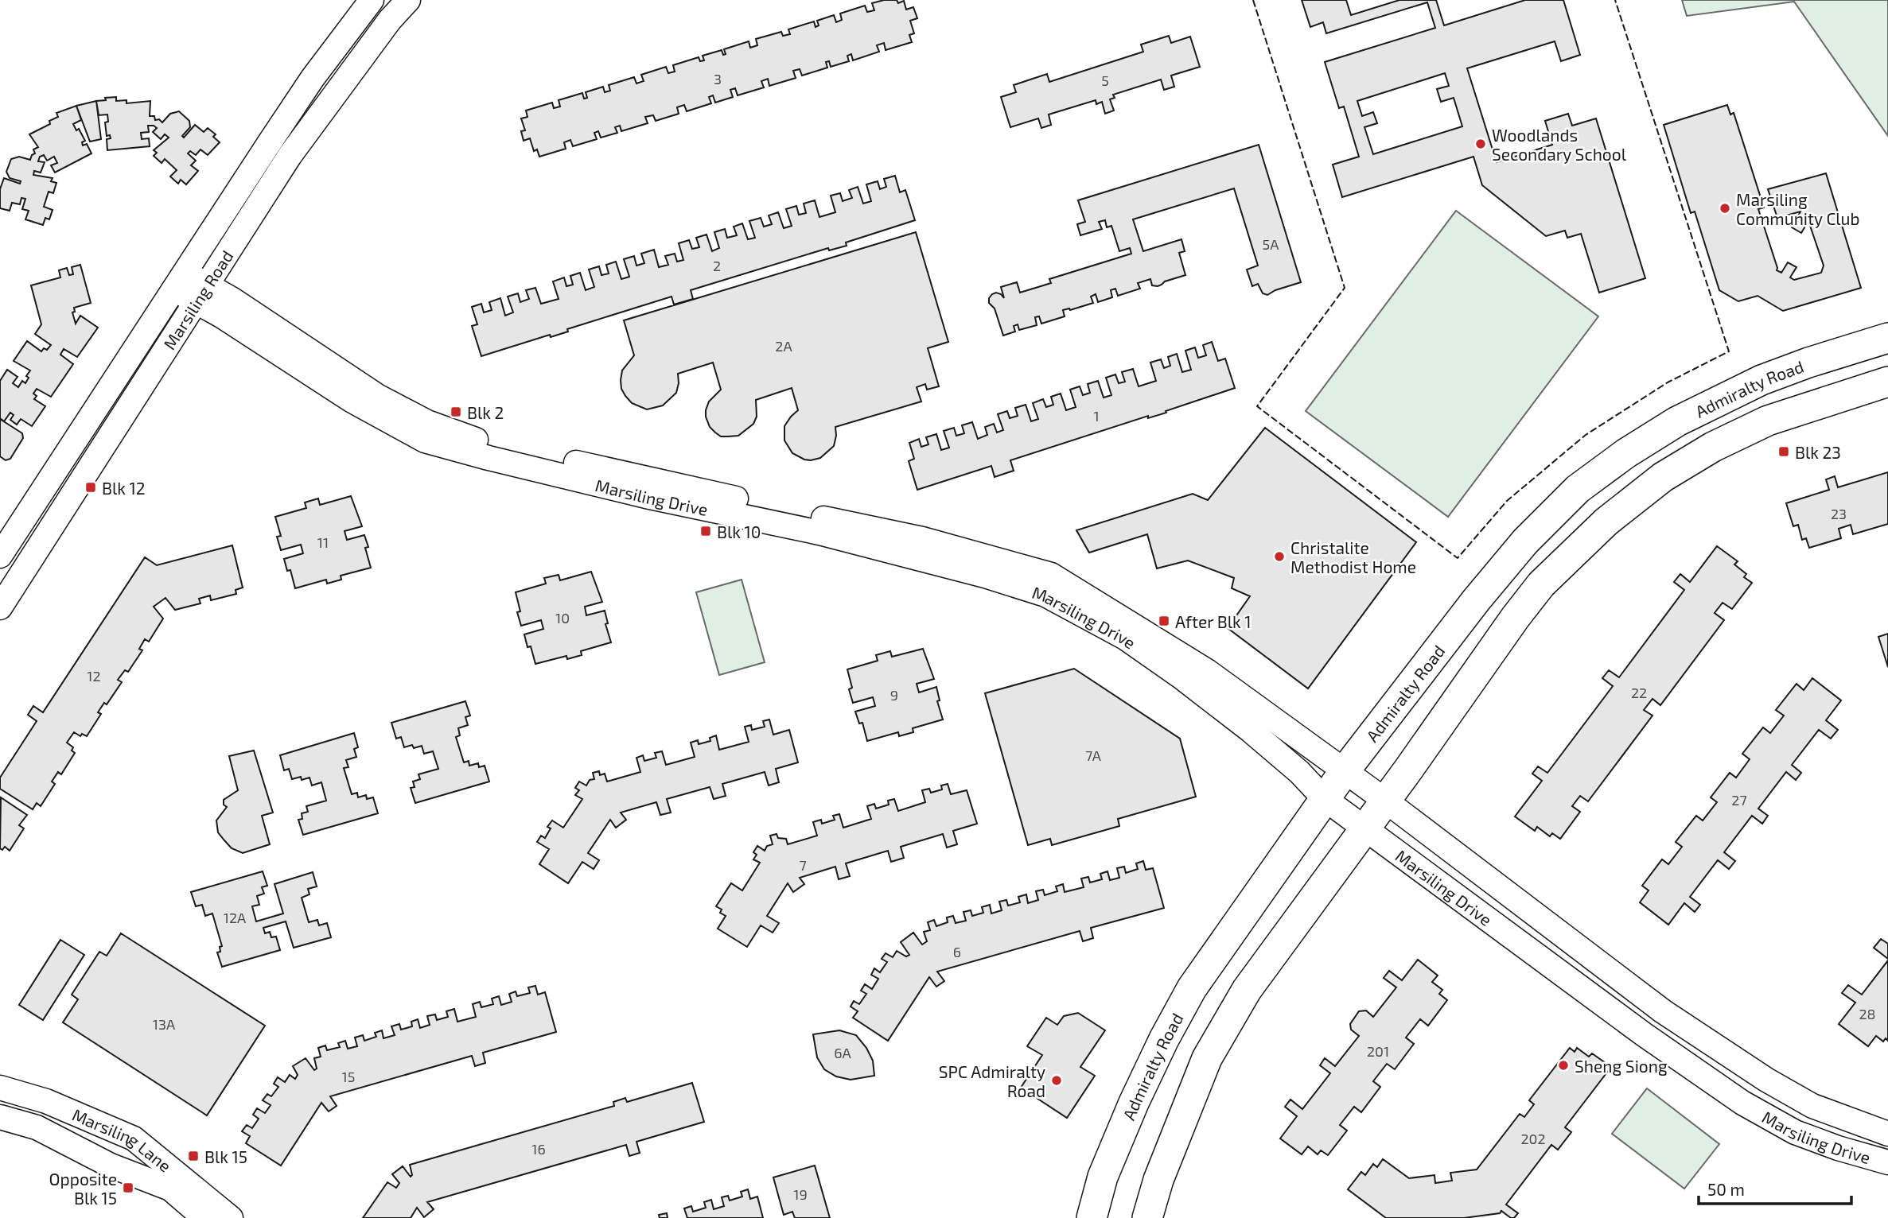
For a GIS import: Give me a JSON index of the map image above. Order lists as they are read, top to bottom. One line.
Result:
{"streets":{"main road":["Admiralty Road"],"street":["Marsiling Road","Marsiling Drive","Marsiling Lane"]},"crossings":[["Marsiling Road","Marsiling Drive"],["Admiralty Road","Marsiling Drive"]],"places":{"other":["Woodlands Secondary School","Marsiling Community Club","Christalite Methodist Home","Sheng Siong","SPC Admiralty Road"],"transit":["Blk 2","Blk 23","Blk 12","Blk 10","After Blk 1","Blk 15","Opposite Blk 15"]},"house_numbers":["3","5","5A","2","2A","1","23","11","10","12","22","9","7A","27","7","12A","6","28","13A","201","6A","15","202","16","19"],"scale_bar":"50 m"}
